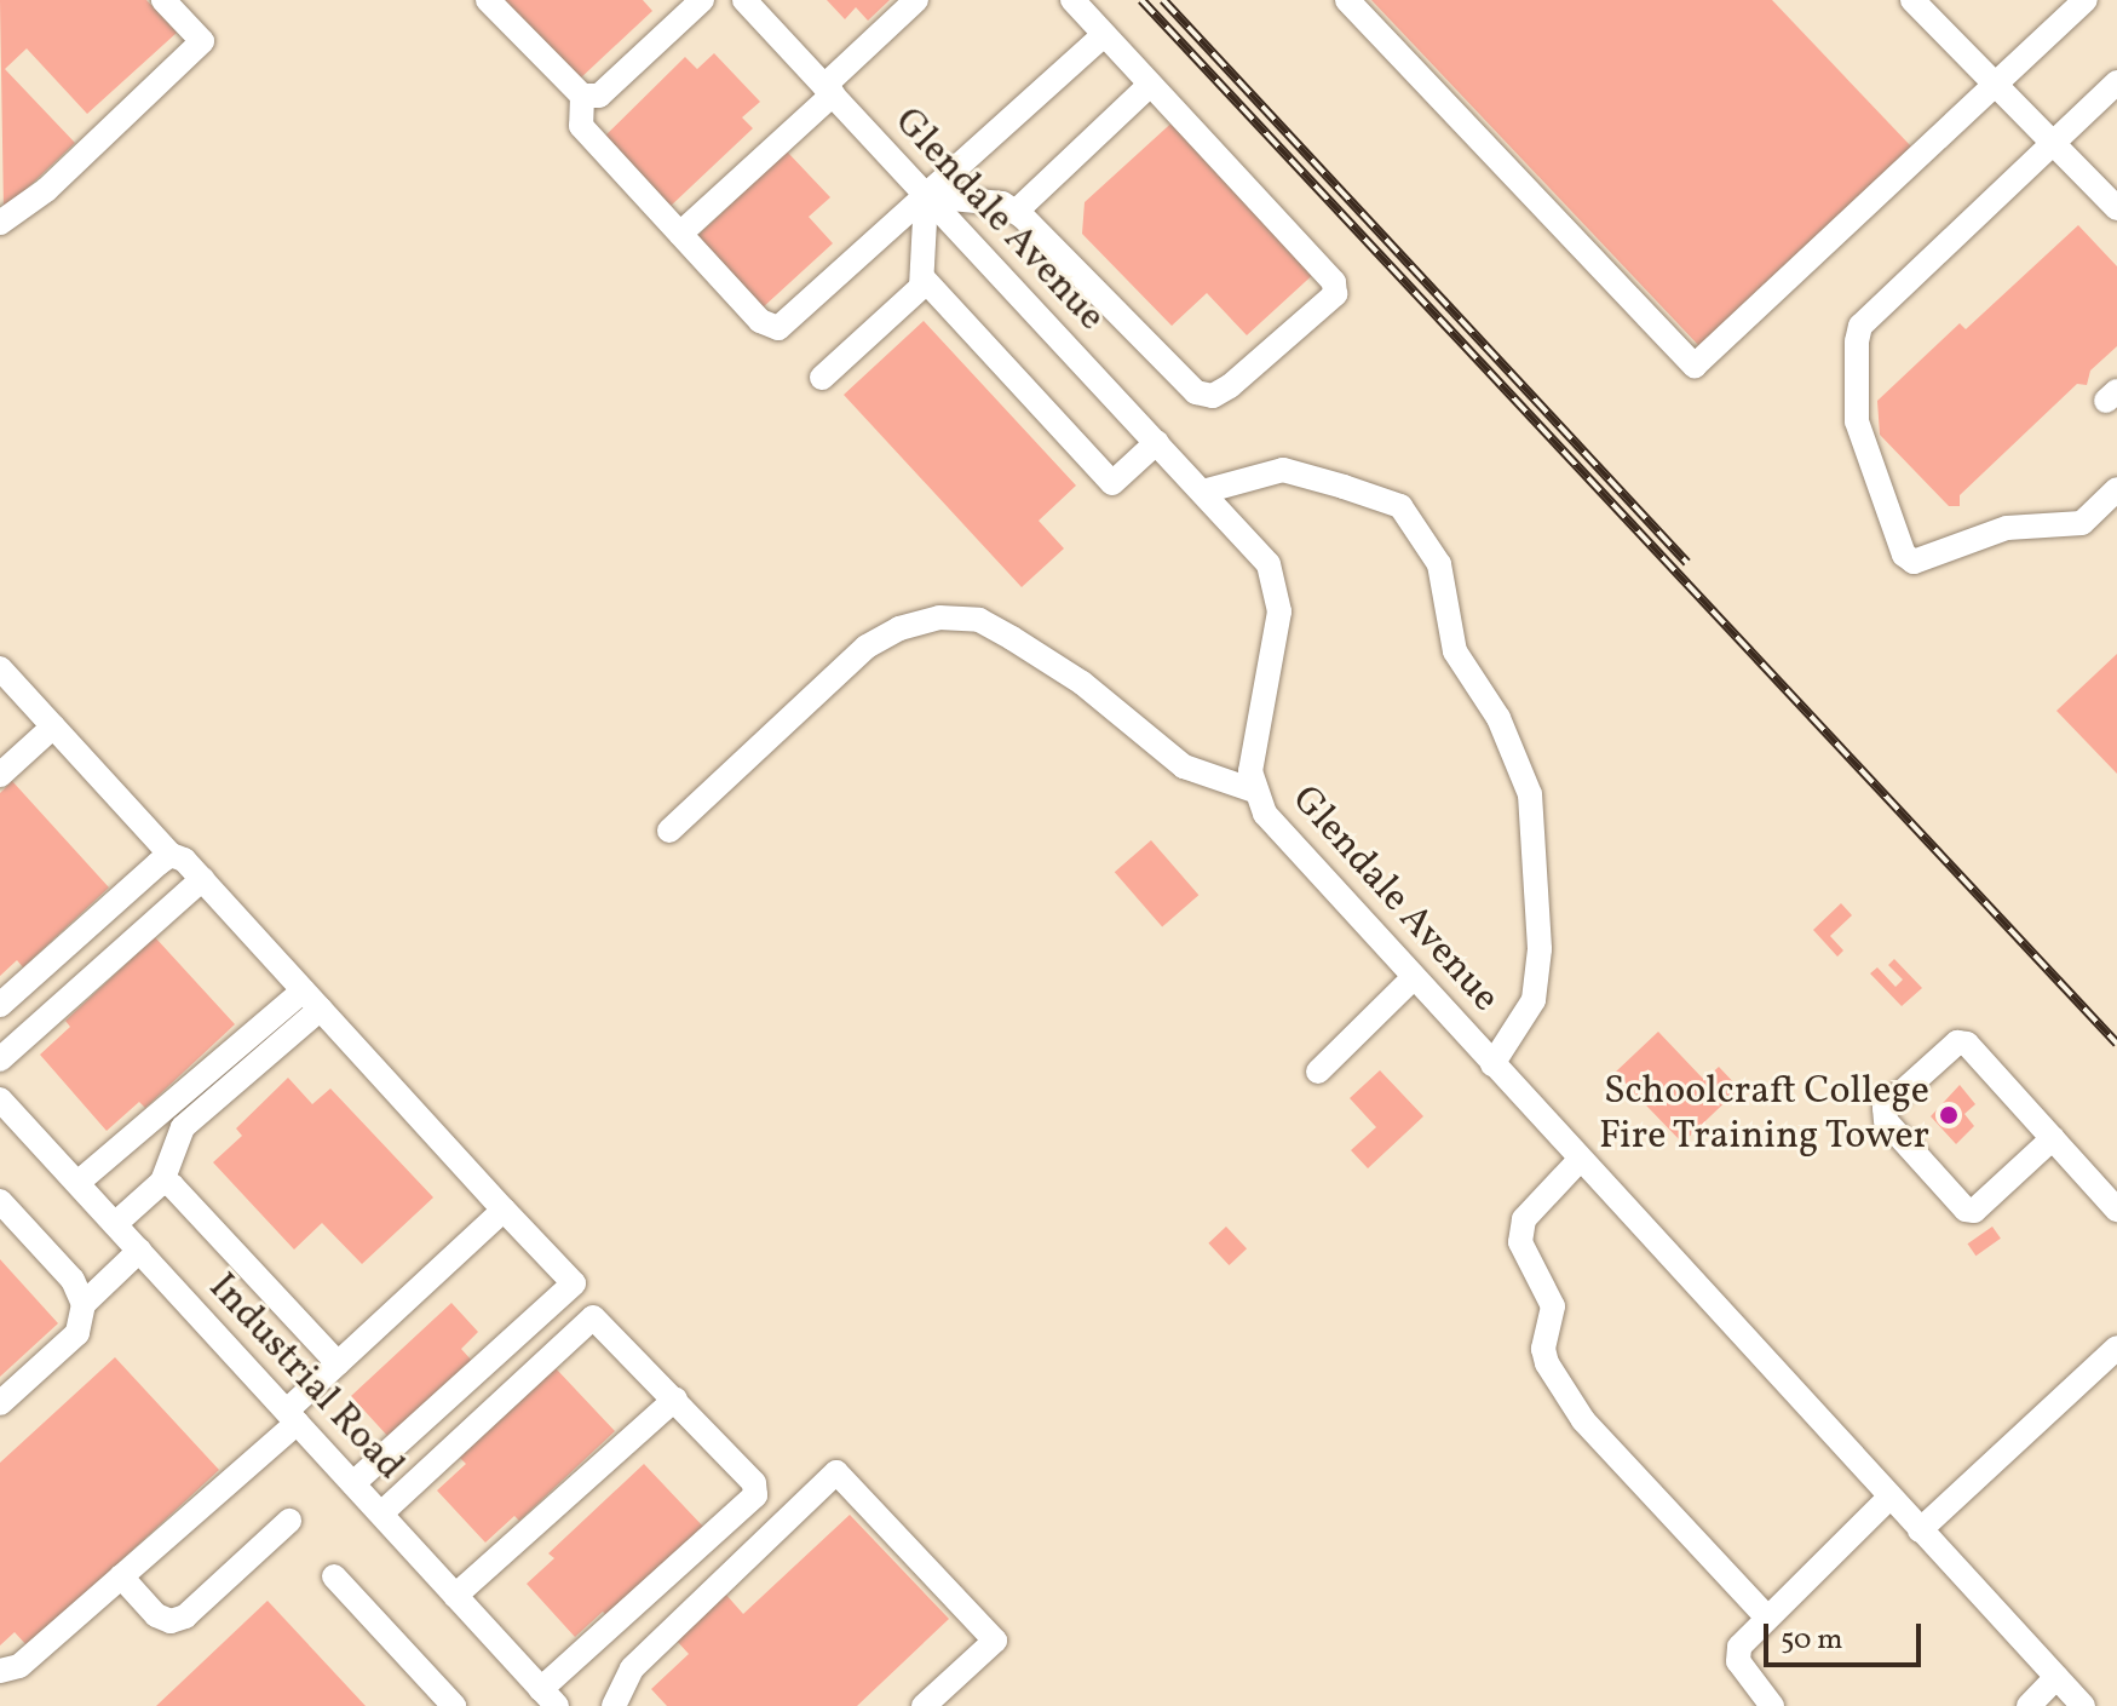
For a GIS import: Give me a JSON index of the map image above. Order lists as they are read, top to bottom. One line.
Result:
{"streets":{"street":["Glendale Avenue","Industrial Road"]},"places":["Schoolcraft College Fire Training Tower"],"scale_bar":"50 m"}
